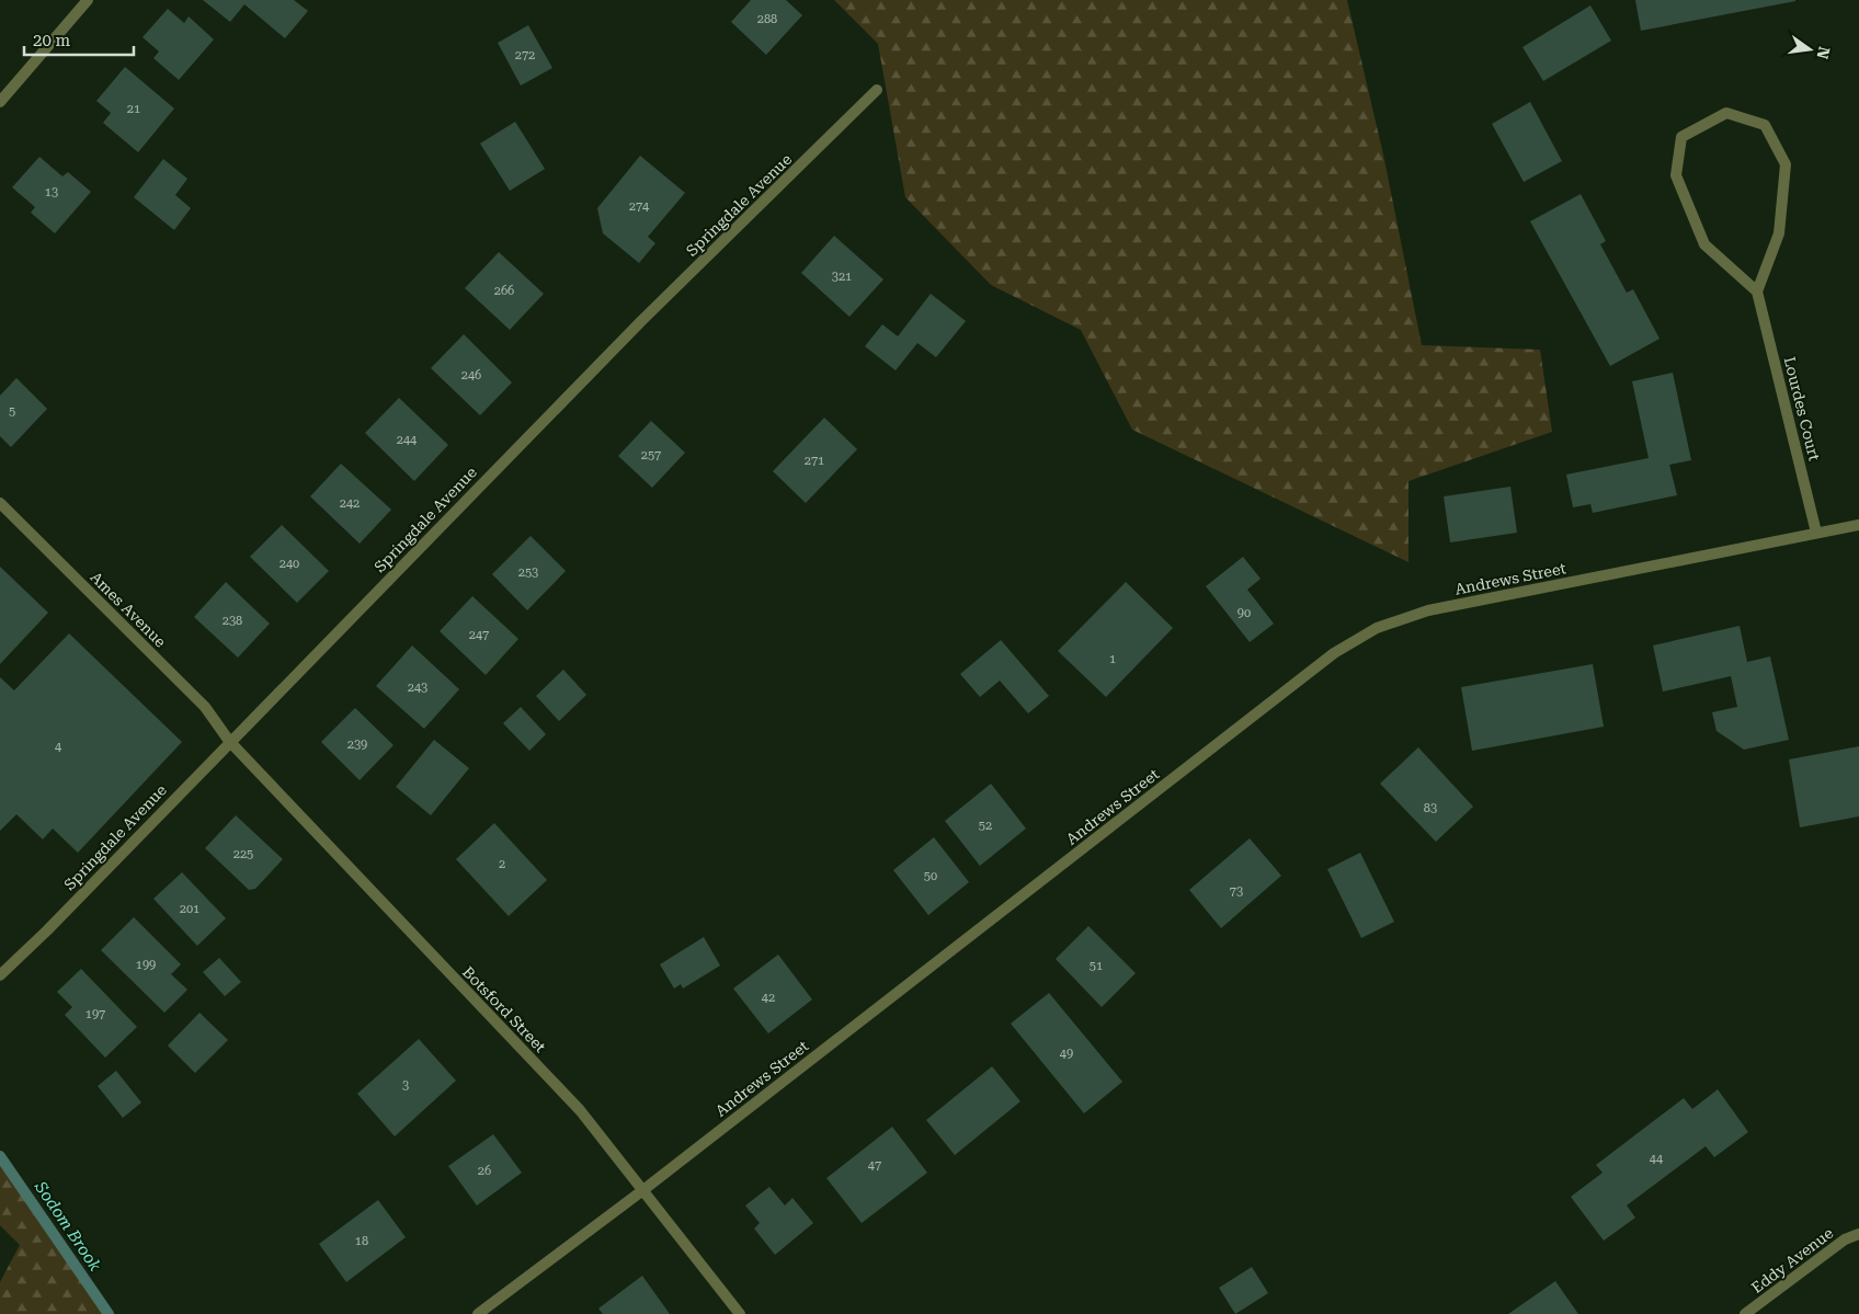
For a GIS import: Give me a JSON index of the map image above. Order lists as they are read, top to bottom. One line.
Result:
{"streets":{"street":["Springdale Avenue","Lourdes Court","Andrews Street","Ames Avenue","Botsford Street","Eddy Avenue"]},"crossings":[["Springdale Avenue","Ames Avenue"],["Springdale Avenue","Botsford Street"],["Lourdes Court","Andrews Street"],["Andrews Street","Botsford Street"],["Ames Avenue","Botsford Street"]],"water":["Sodom Brook"],"house_numbers":["288","272","21","13","274","321","266","246","5","244","257","271","242","240","253","90","238","247","1","243","239","4","83","52","225","2","50","73","201","199","51","42","197","49","3","44","47","26","18"],"scale_bar":"20 m","north":"right"}
